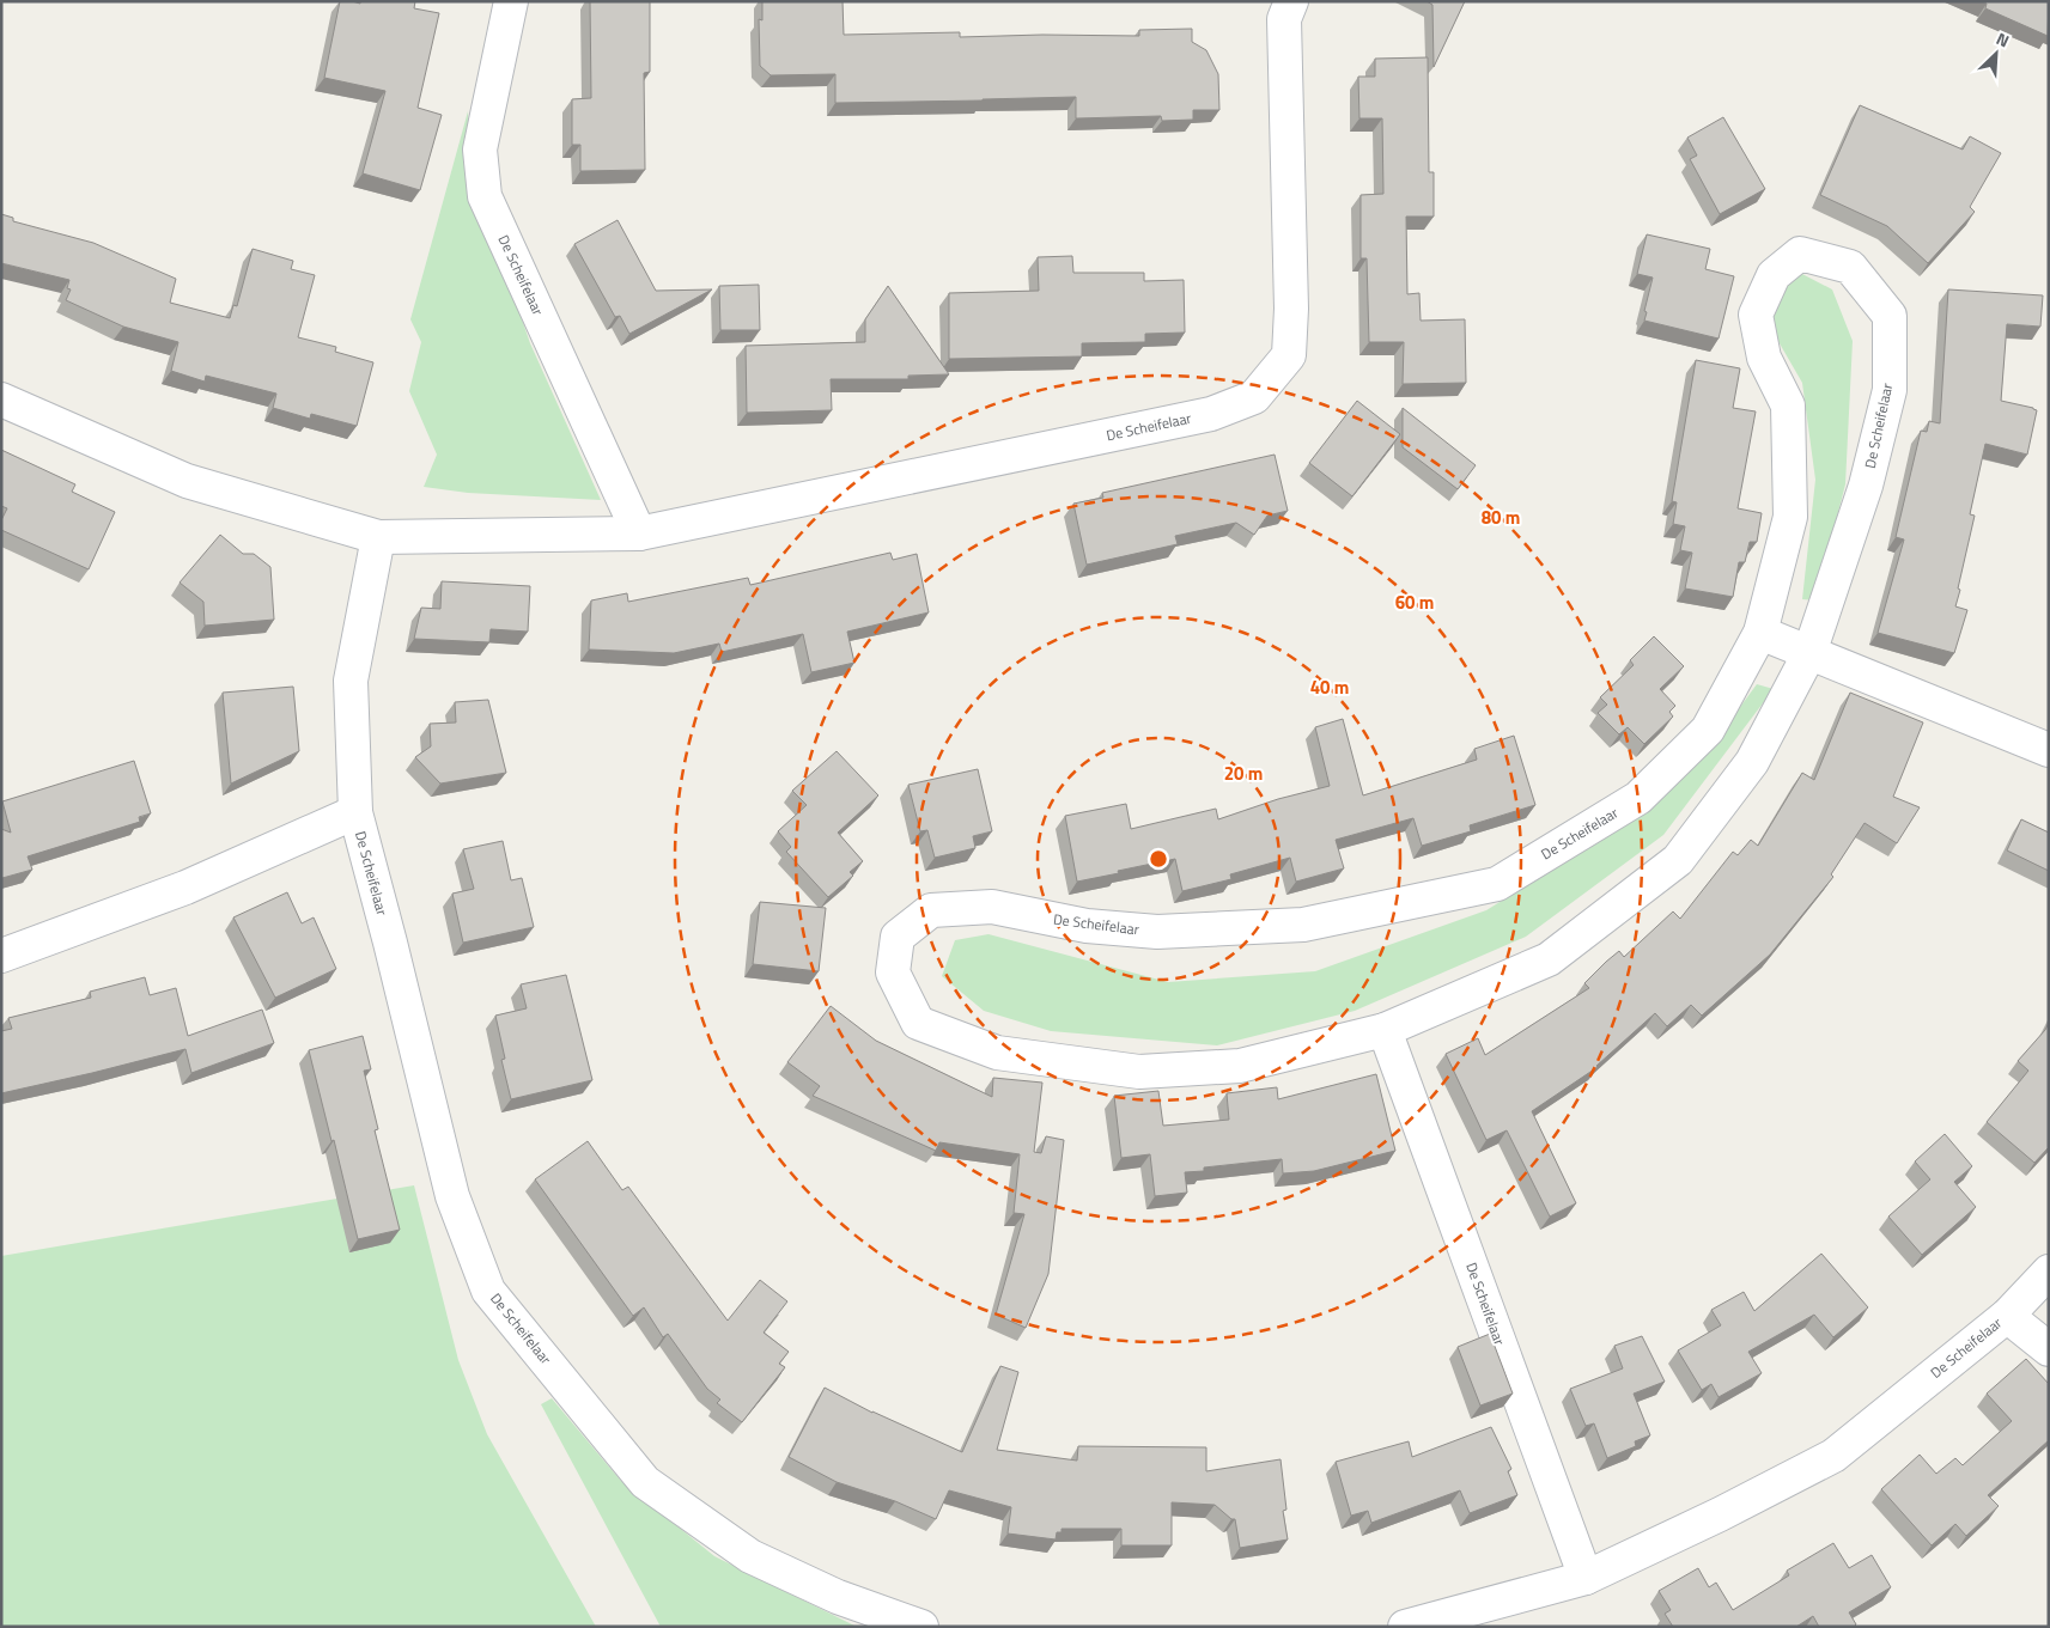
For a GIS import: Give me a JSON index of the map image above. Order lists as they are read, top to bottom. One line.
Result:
{"streets":{"street":["De Scheifelaar"]},"north":"top right","rings":["80 m","60 m","40 m","20 m"]}
